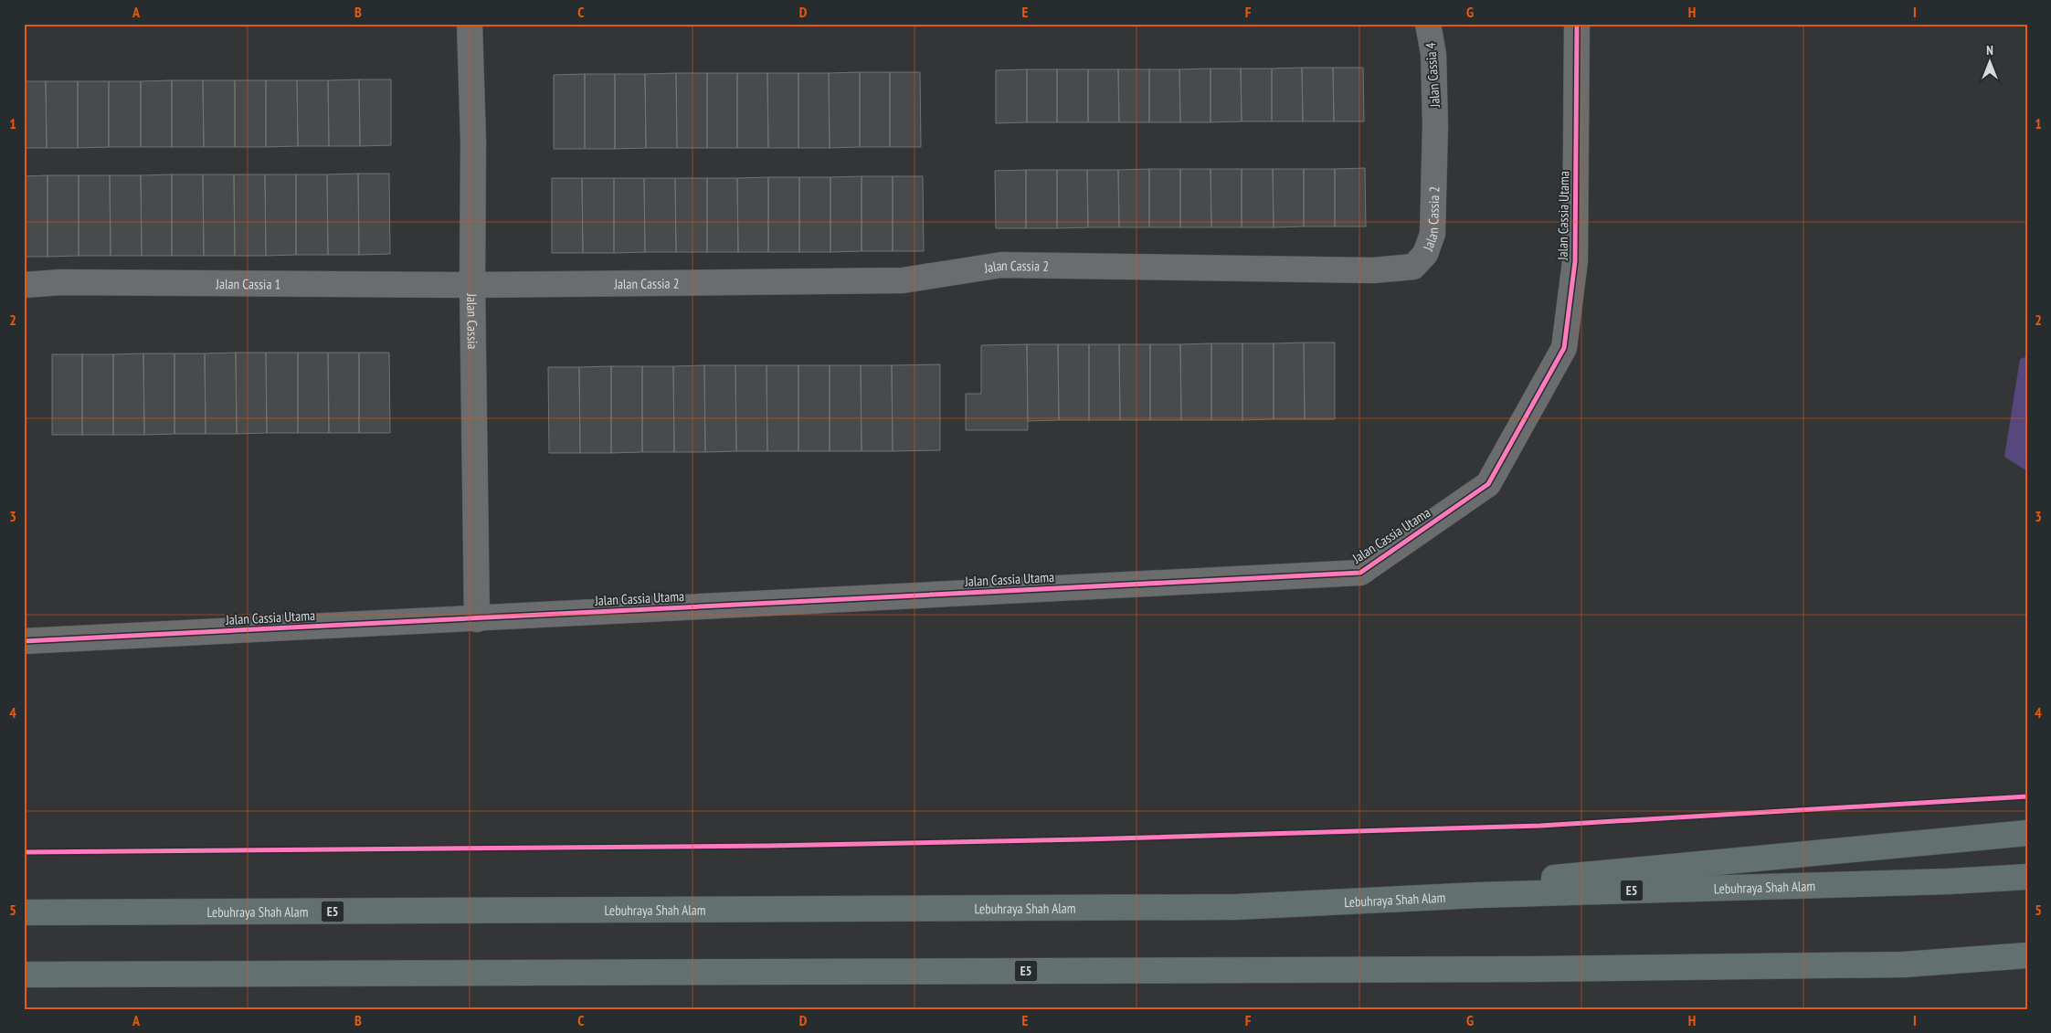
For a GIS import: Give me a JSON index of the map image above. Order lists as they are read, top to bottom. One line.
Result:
{"streets":{"highway":["Lebuhraya Shah Alam","E5"],"street":["Jalan Cassia 4","Jalan Cassia Utama","Jalan Cassia 2","Jalan Cassia 1","Jalan Cassia"]},"crossings":[["Jalan Cassia 4","Jalan Cassia 2"],["Jalan Cassia Utama","Jalan Cassia"],["Jalan Cassia 2","Jalan Cassia 1"],["Jalan Cassia 2","Jalan Cassia"],["Jalan Cassia 1","Jalan Cassia"]],"north":"top","grid":{"columns":["A","B","C","D","E","F","G","H","I"],"rows":["1","2","3","4","5"]}}
